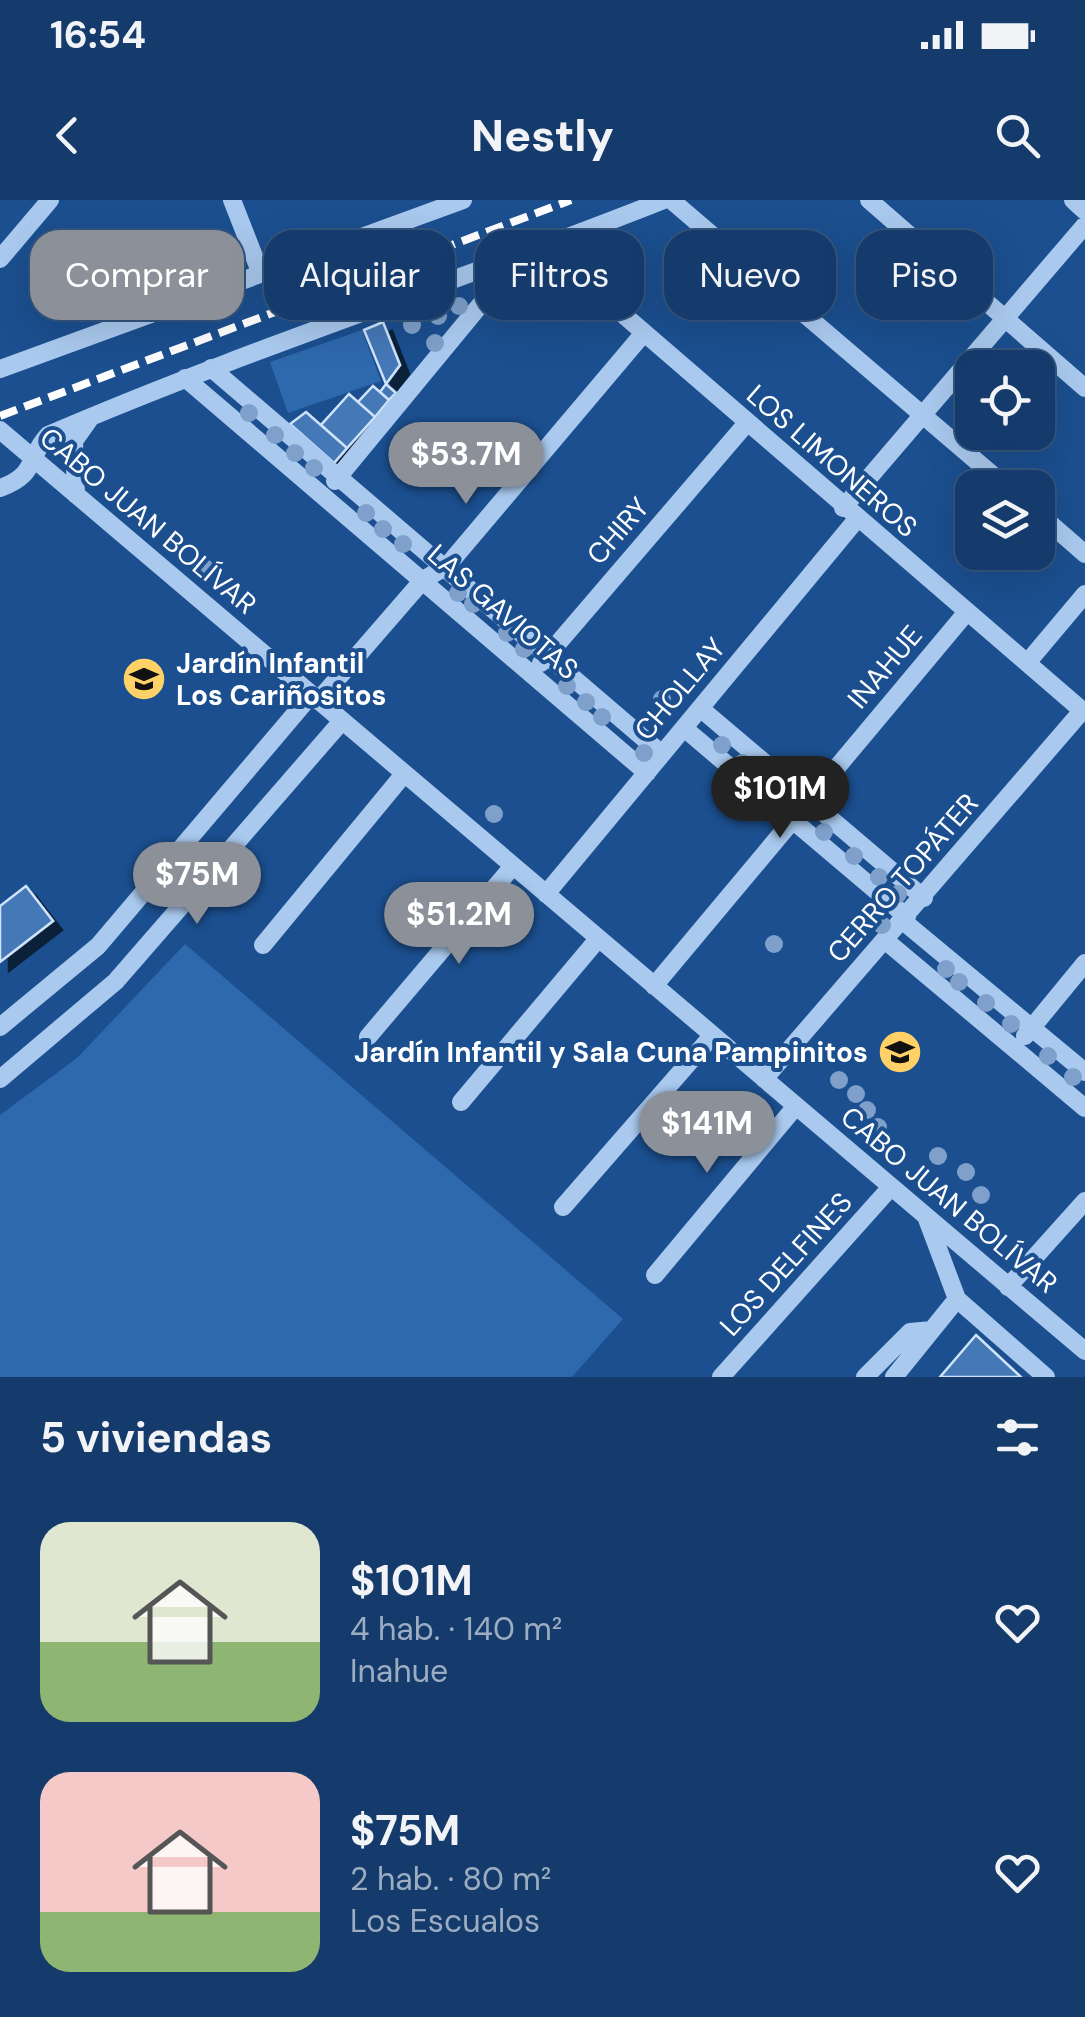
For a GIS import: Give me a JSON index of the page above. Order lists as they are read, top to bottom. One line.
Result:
{"streets":{"street":["LOS LIMONEROS","CABO JUAN BOLÍVAR","CHIRY","LAS GAVIOTAS","INAHUE","CHOLLAY","CERRO TOPÁTER","LOS DELFINES"]},"crossings":[["LOS LIMONEROS","CHIRY"],["LOS LIMONEROS","INAHUE"],["LOS LIMONEROS","CHOLLAY"],["LOS LIMONEROS","CERRO TOPÁTER"],["CABO JUAN BOLÍVAR","INAHUE"],["CABO JUAN BOLÍVAR","CHOLLAY"],["CABO JUAN BOLÍVAR","CERRO TOPÁTER"],["CABO JUAN BOLÍVAR","LOS DELFINES"],["CHIRY","LAS GAVIOTAS"],["LAS GAVIOTAS","CHOLLAY"]],"places":{"school or university":["Jardín Infantil Los Cariñositos","Jardín Infantil y Sala Cuna Pampinitos"]},"page":{"status":"16:54","header":"Nestly","chip":["Comprar","Alquilar","Filtros","Nuevo","Piso"],"price":["$53.7M","$101M","$75M","$51.2M","$141M"],"heading":"5 viviendas","list":[{"name":"$101M","note":"4 hab. · 140 m² · Inahue"},{"name":"$75M","note":"2 hab. · 80 m² · Los Escualos"}]}}
